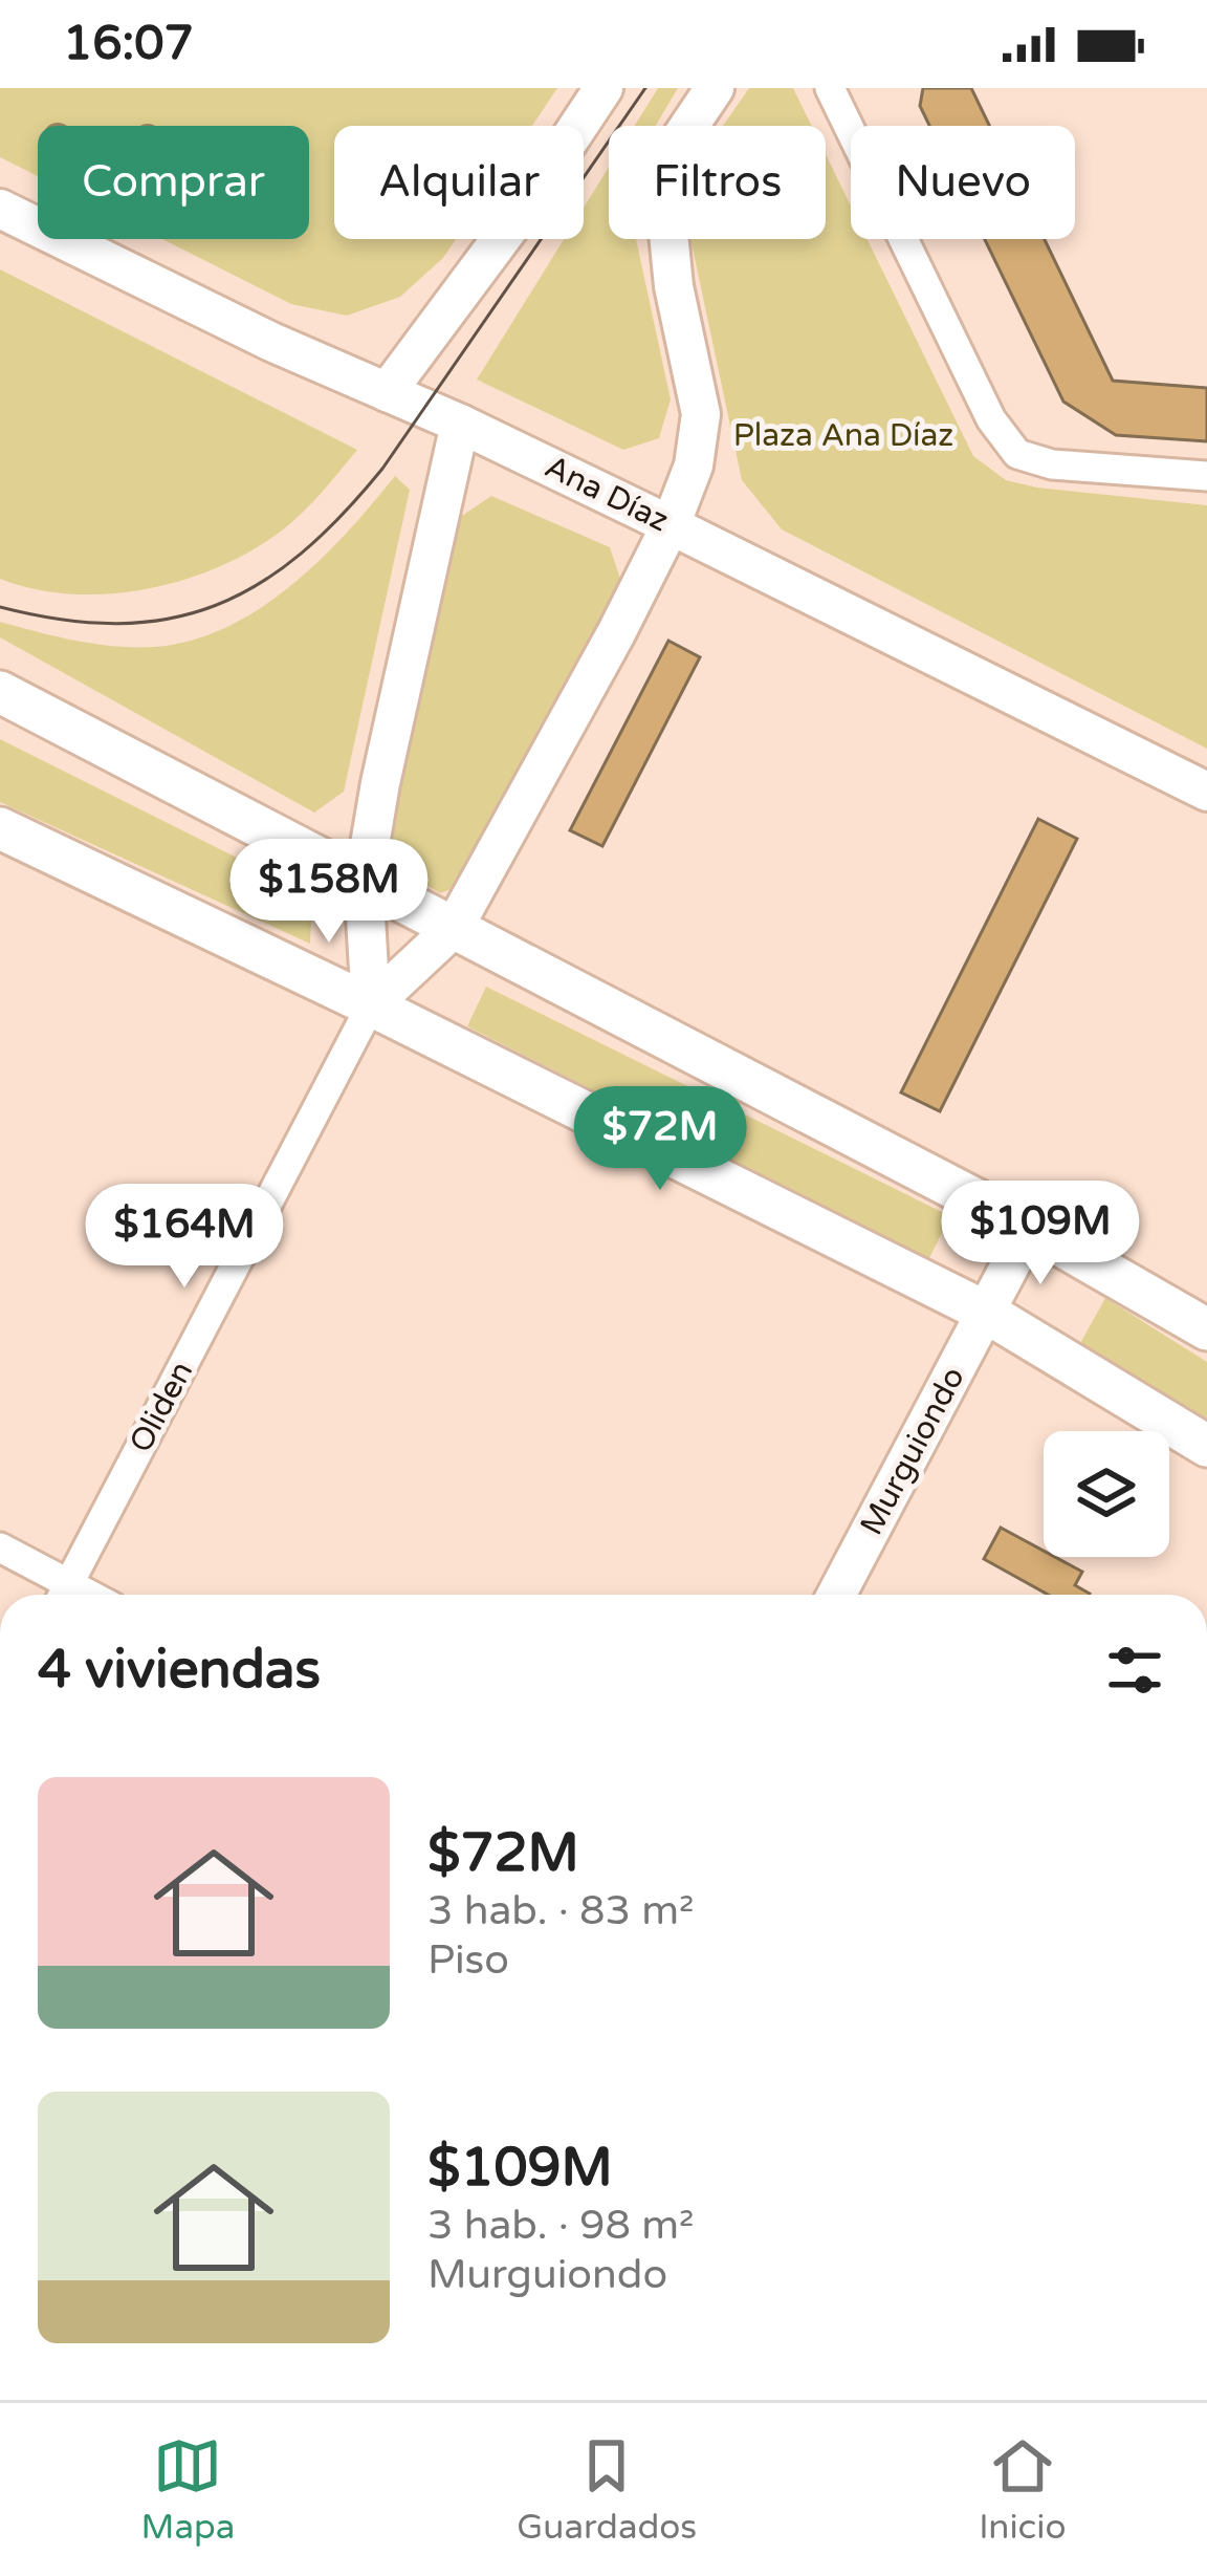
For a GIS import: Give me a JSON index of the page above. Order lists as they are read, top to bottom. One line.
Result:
{"streets":{"street":["Ana Díaz","Oliden","Murguiondo"]},"parks":["Plaza Ana Díaz"],"page":{"status":"16:07","chip":["Comprar","Alquilar","Filtros","Nuevo"],"price":["$158M","$72M","$109M","$164M"],"heading":"4 viviendas","list":[{"name":"$72M","note":"3 hab. · 83 m² · Piso"},{"name":"$109M","note":"3 hab. · 98 m² · Murguiondo"}],"tabs":["Mapa","Guardados","Inicio"]}}
